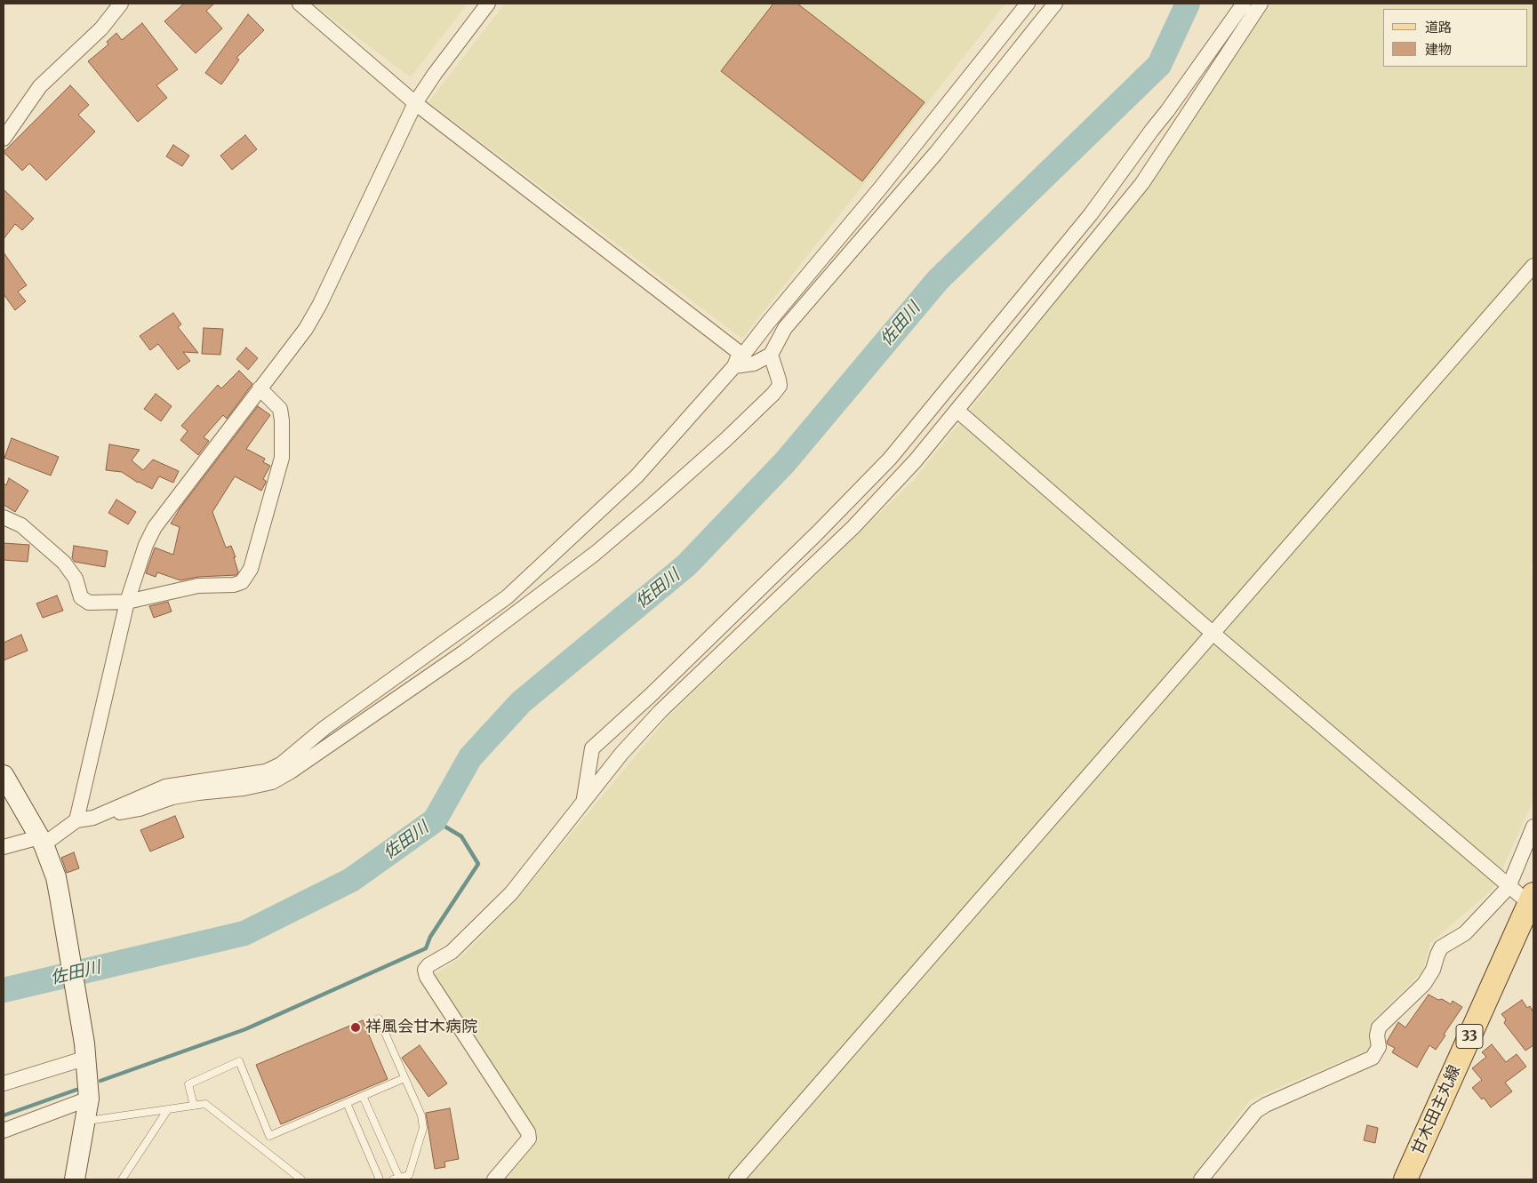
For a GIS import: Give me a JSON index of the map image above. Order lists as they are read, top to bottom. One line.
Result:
{"streets":{"main road":["33","甘木田主丸線"]},"water":["佐田川"],"places":["祥風会甘木病院"],"legend":["道路","建物"]}
